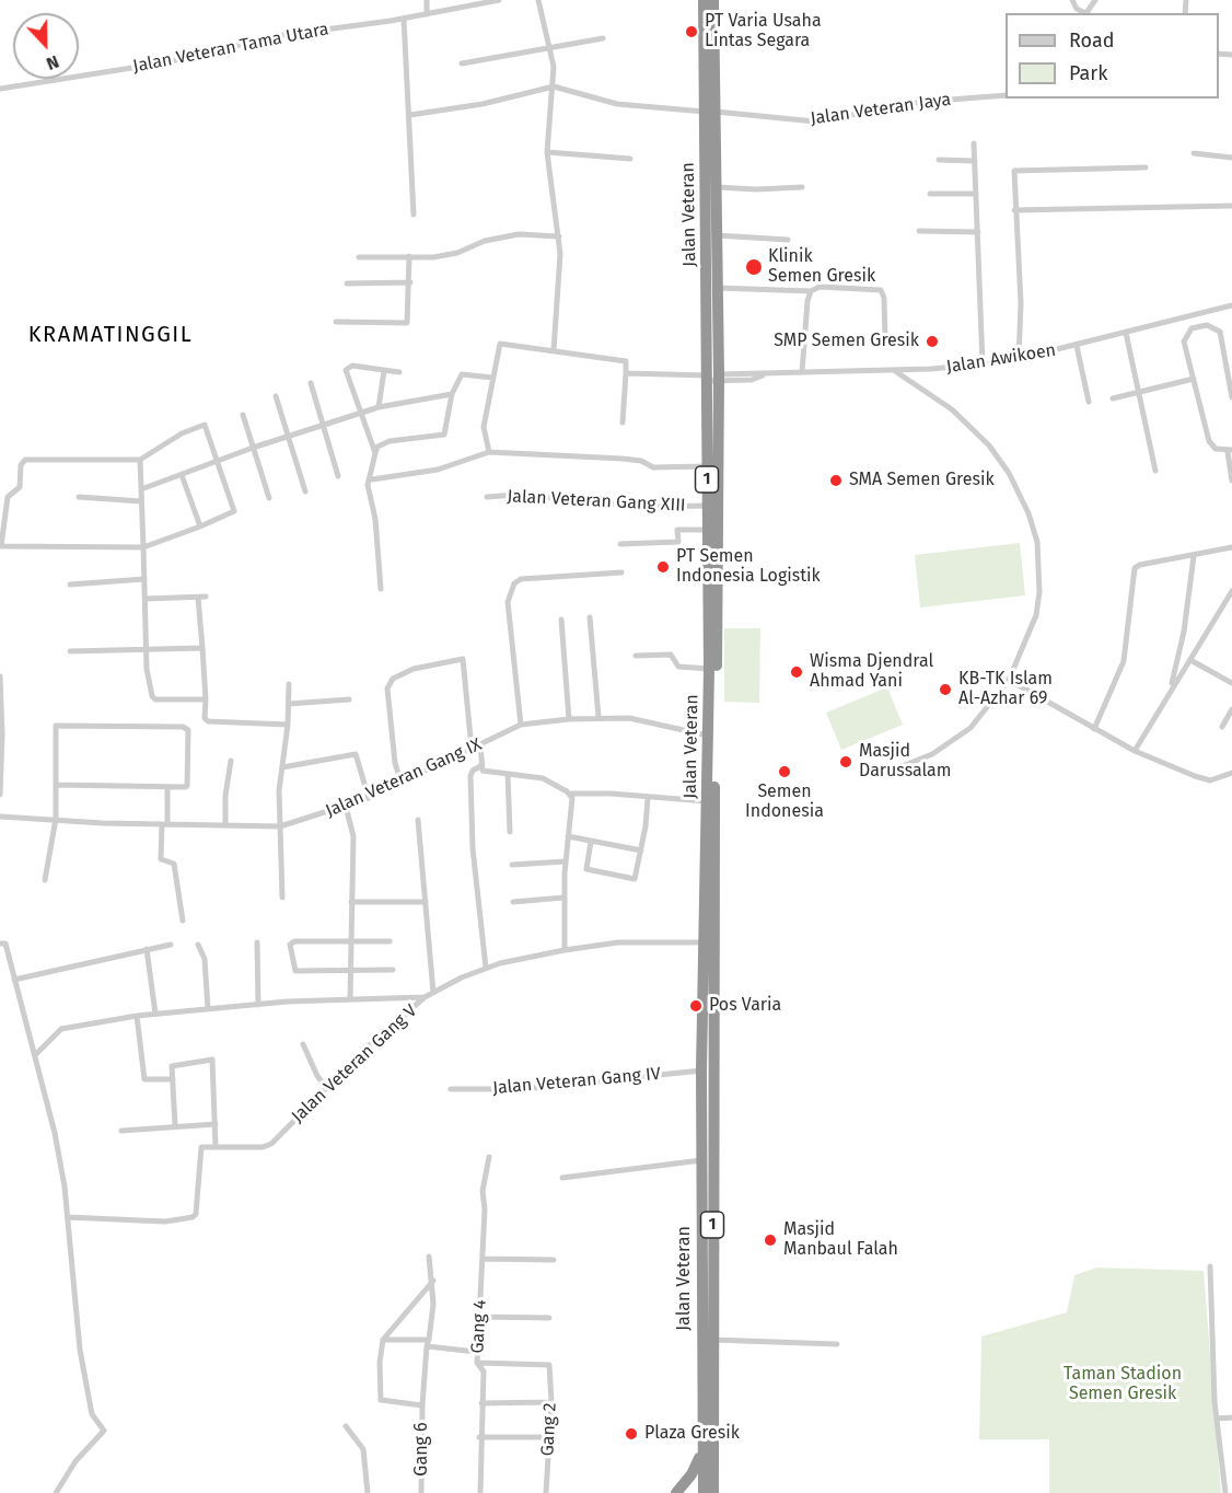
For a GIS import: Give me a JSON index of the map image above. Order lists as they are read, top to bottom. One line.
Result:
{"streets":{"highway":["Jalan Veteran","1"],"street":["Jalan Veteran Tama Utara","Jalan Veteran Jaya","Jalan Awikoen","Jalan Veteran Gang XIII","Jalan Veteran Gang IX","Jalan Veteran Gang V","Jalan Veteran Gang IV","Gang 4","Gang 2","Gang 6"]},"crossings":[["Jalan Veteran Jaya","Jalan Veteran"],["Jalan Veteran","Jalan Awikoen"],["Jalan Veteran","Jalan Veteran Gang XIII"],["Jalan Veteran","Jalan Veteran Gang IX"],["Jalan Veteran","Jalan Veteran Gang V"],["Jalan Veteran","Jalan Veteran Gang IV"],["Gang 4","Gang 2"]],"districts":["KRAMATINGGIL"],"parks":["Taman Stadion Semen Gresik"],"places":["PT Varia Usaha Lintas Segara","Klinik Semen Gresik","SMP Semen Gresik","SMA Semen Gresik","PT Semen Indonesia Logistik","Wisma Djendral Ahmad Yani","KB-TK Islam Al-Azhar 69","Masjid Darussalam","Semen Indonesia","Pos Varia","Masjid Manbaul Falah","Plaza Gresik"],"legend":["Road","Park"],"north":"bottom"}
